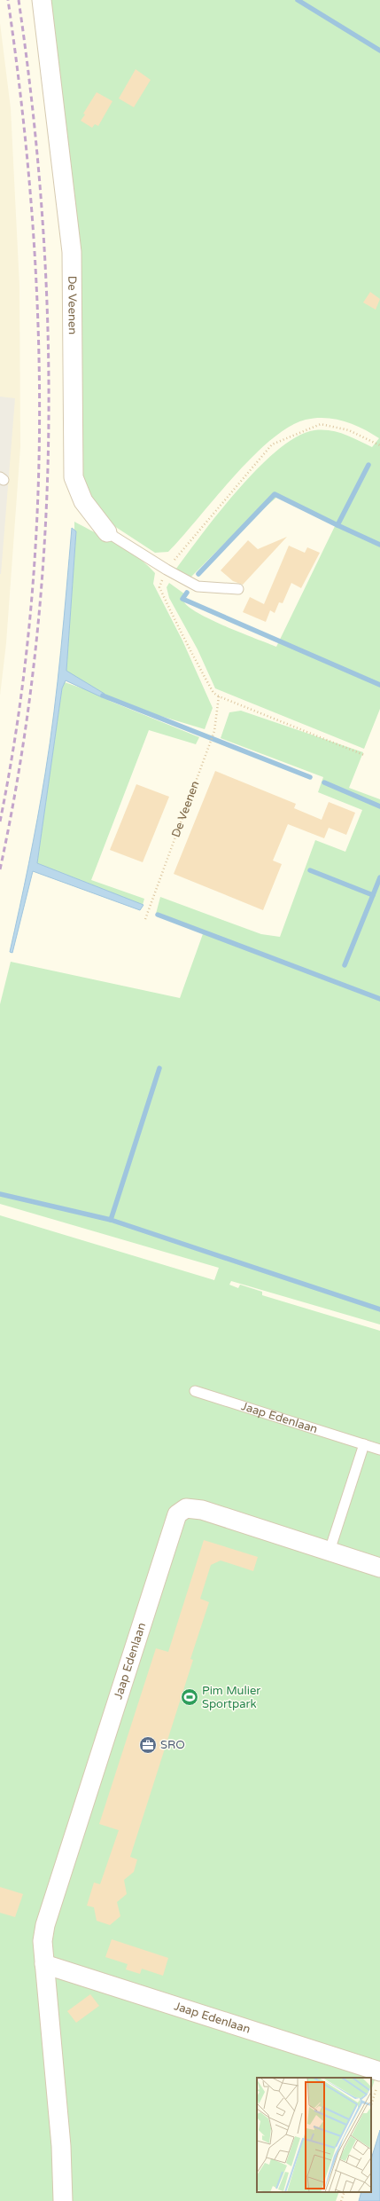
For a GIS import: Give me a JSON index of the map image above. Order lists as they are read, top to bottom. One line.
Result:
{"streets":{"street":["De Veenen","Jaap Edenlaan"]},"places":{"sports":["Pim Mulier Sportpark"],"office":["SRO"]}}
